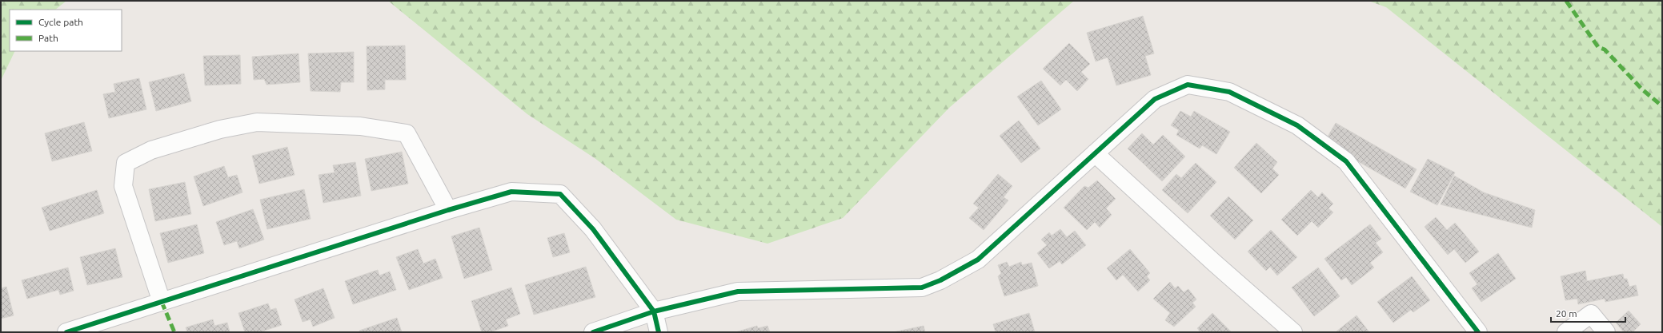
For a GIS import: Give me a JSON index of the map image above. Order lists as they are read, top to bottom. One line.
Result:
{"legend":["Cycle path","Path"],"scale_bar":"20 m"}
